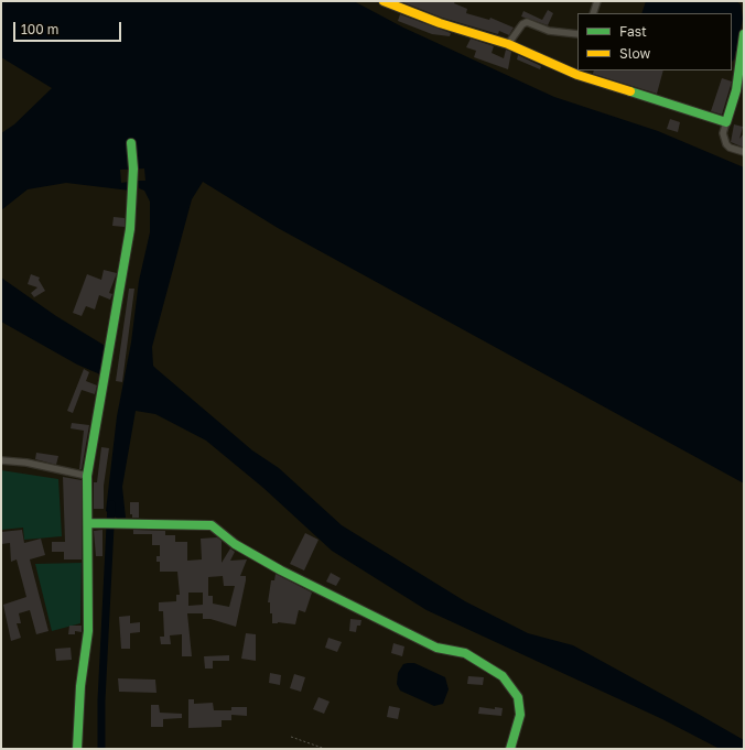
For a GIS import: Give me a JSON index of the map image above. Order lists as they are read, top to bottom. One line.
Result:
{"legend":["Fast","Slow"],"scale_bar":"100 m"}
